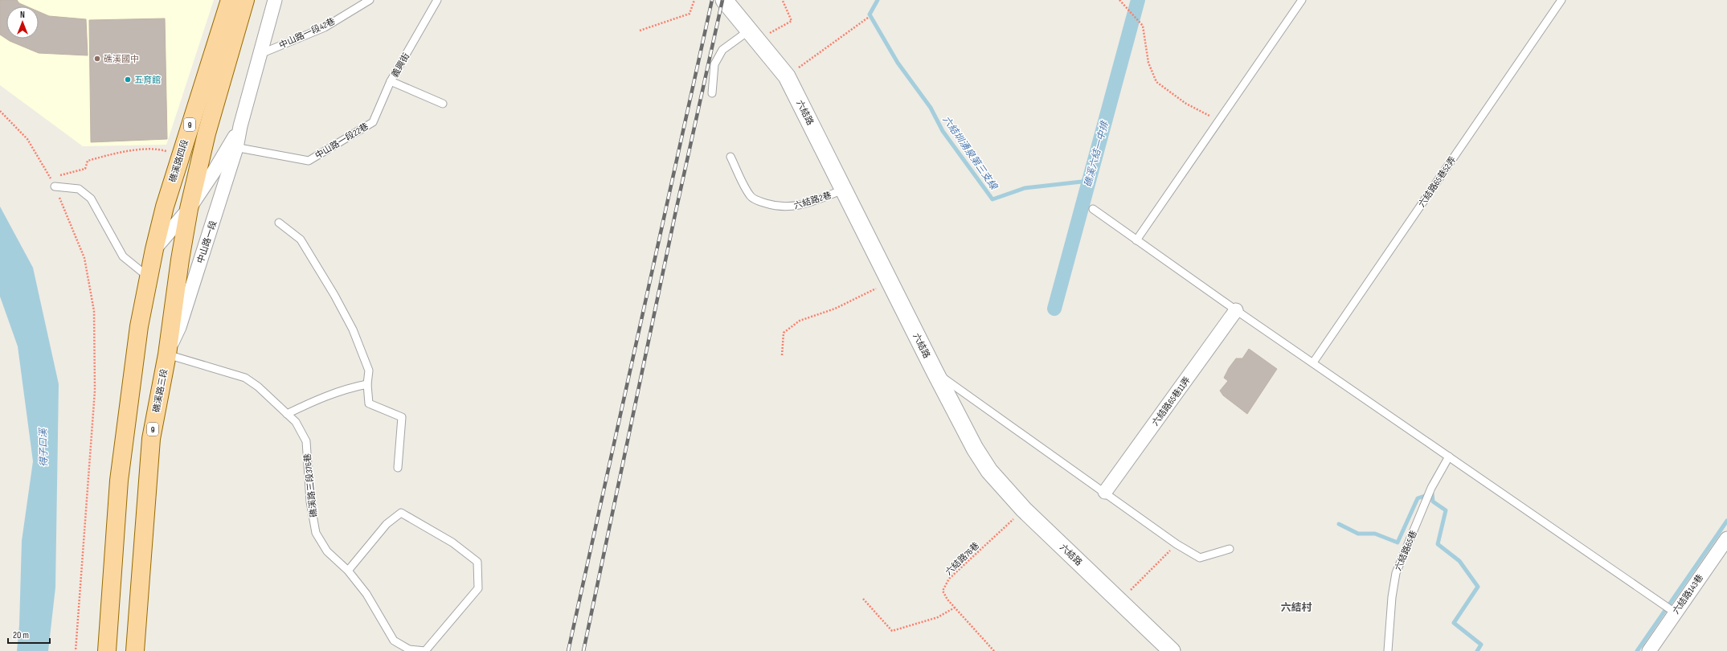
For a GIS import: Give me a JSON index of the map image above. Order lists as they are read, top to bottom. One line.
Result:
{"streets":{"main road":["9","礁溪路四段","礁溪路三段"],"street":["六結路","中山路一段","六結路65巷11弄","六結路143巷"],"lane":["中山路一段42巷","義興街","中山路一段22巷","六結路65巷52弄","六結路2巷","礁溪路三段376巷","六結路65巷"],"path":["六結路76巷"]},"crossings":[["中山路一段42巷","中山路一段"],["義興街","中山路一段22巷"],["六結路","六結路2巷"],["六結路","六結路76巷"],["9","礁溪路四段"],["9","中山路一段"],["9","礁溪路三段"],["中山路一段22巷","中山路一段"],["礁溪路四段","中山路一段"],["中山路一段","礁溪路三段"],["中山路一段","礁溪路三段376巷"],["礁溪路三段","礁溪路三段376巷"]],"districts":["六結村"],"water":["六結圳湧泉第三支線","礁溪六結一中排","得子口溪"],"places":["礁溪國中","五育館"],"scale_bar":"20 m","north":"top"}
